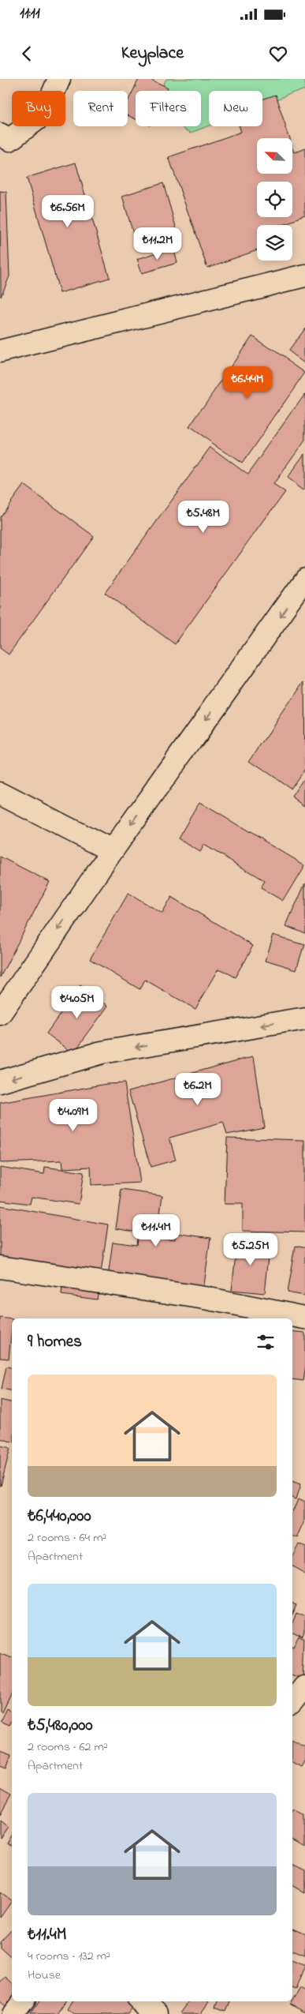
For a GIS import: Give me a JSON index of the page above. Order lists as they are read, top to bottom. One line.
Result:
{"north":"top left","page":{"status":"11:11","header":"Keyplace","chip":["Buy","Rent","Filters","New"],"price":["₺6.56M","₺11.2M","₺6.44M","₺5.48M","₺4.05M","₺6.2M","₺4.09M","₺11.4M","₺5.25M"],"heading":"9 homes","list":[{"name":"₺6,440,000","note":"2 rooms · 64 m² · Apartment"},{"name":"₺5,480,000","note":"2 rooms · 62 m² · Apartment"},{"name":"₺11.4M","note":"4 rooms · 132 m² · House"}]}}
